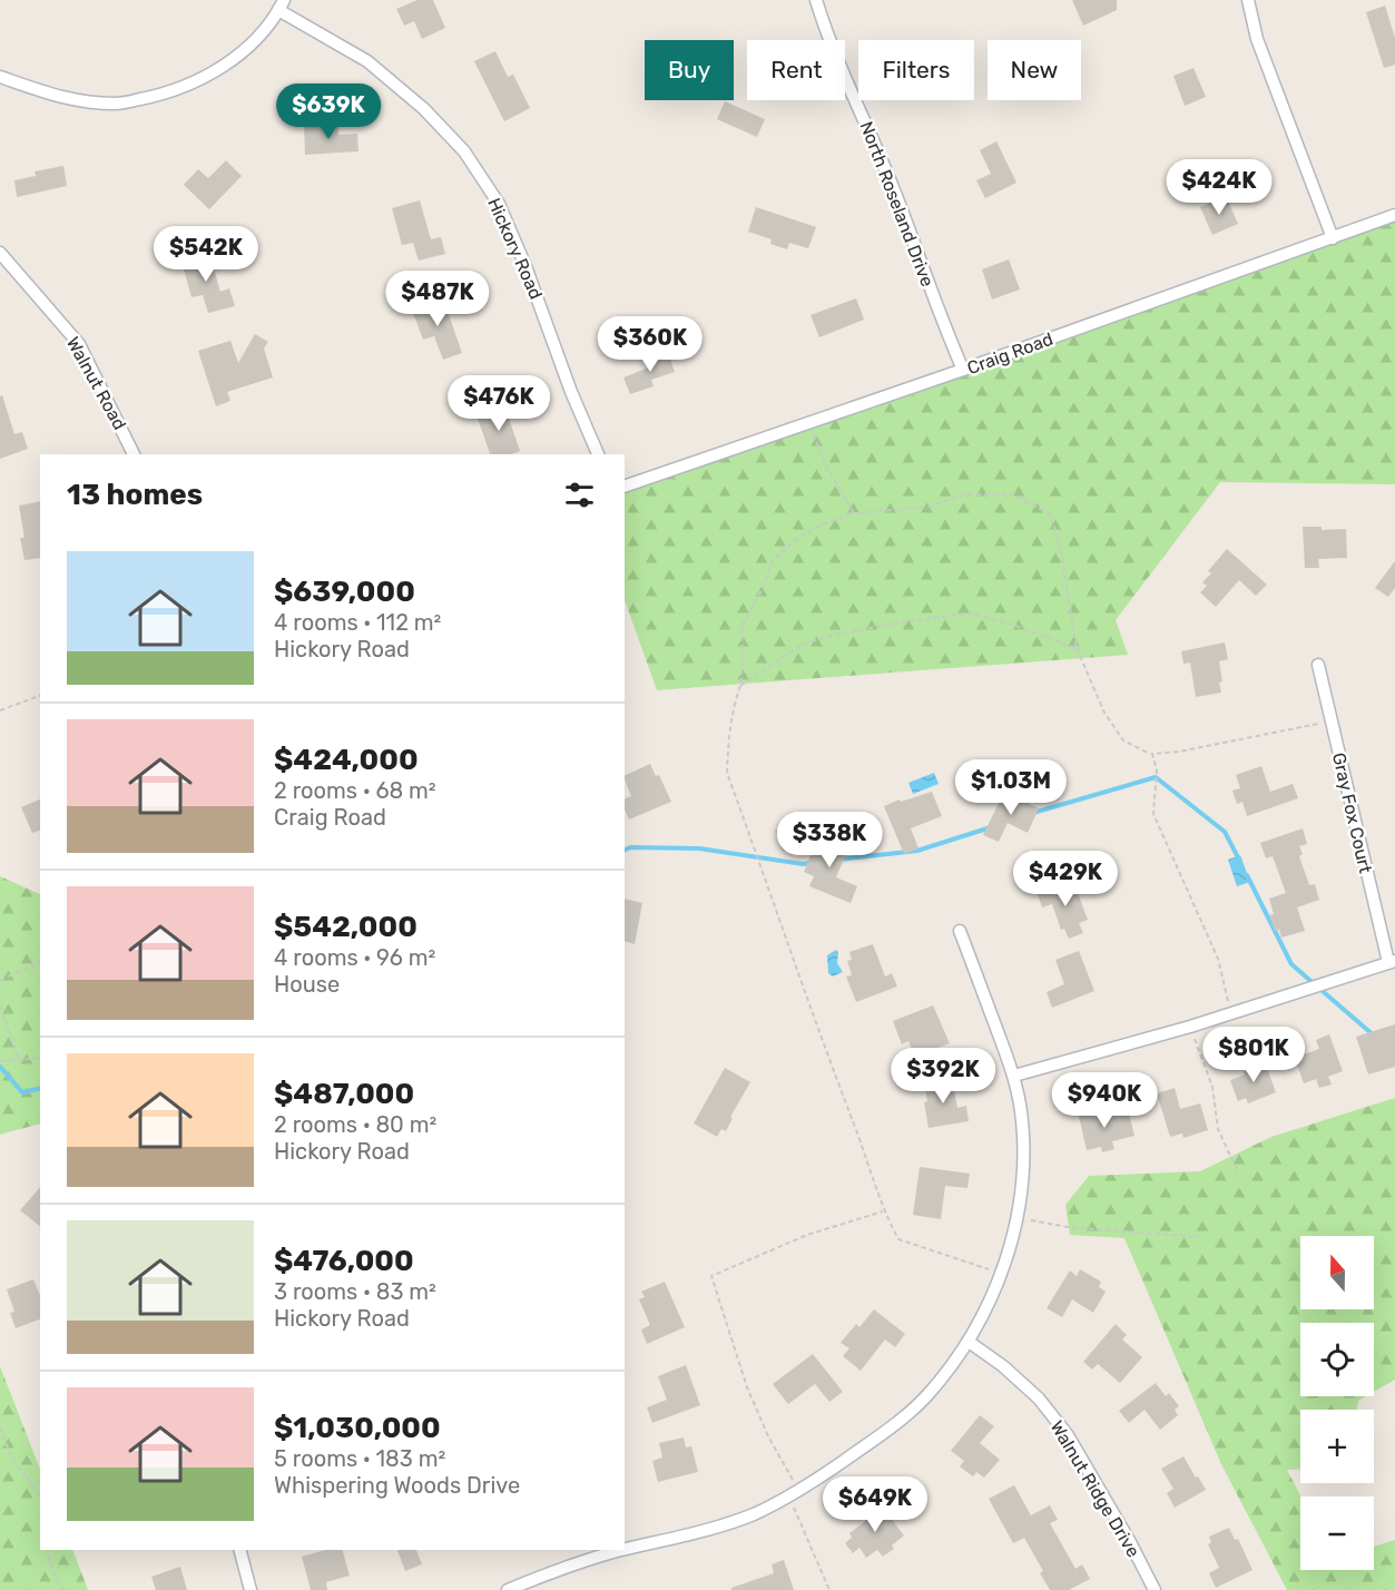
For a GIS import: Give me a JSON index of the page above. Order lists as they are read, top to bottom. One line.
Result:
{"streets":{"street":["North Roseland Drive","Hickory Road","Craig Road","Walnut Road","Gray Fox Court","Walnut Ridge Drive"]},"crossings":[["North Roseland Drive","Craig Road"]],"north":"top","page":{"chip":["Buy","Rent","Filters","New"],"price":["$639K","$424K","$542K","$487K","$360K","$476K","$1.03M","$338K","$429K","$801K","$392K","$940K","$649K"],"heading":"13 homes","list":[{"name":"$639,000","note":"4 rooms · 112 m² · Hickory Road"},{"name":"$424,000","note":"2 rooms · 68 m² · Craig Road"},{"name":"$542,000","note":"4 rooms · 96 m² · House"},{"name":"$487,000","note":"2 rooms · 80 m² · Hickory Road"},{"name":"$476,000","note":"3 rooms · 83 m² · Hickory Road"},{"name":"$1,030,000","note":"5 rooms · 183 m² · Whispering Woods Drive"}],"map_buttons":["+","−"]}}
